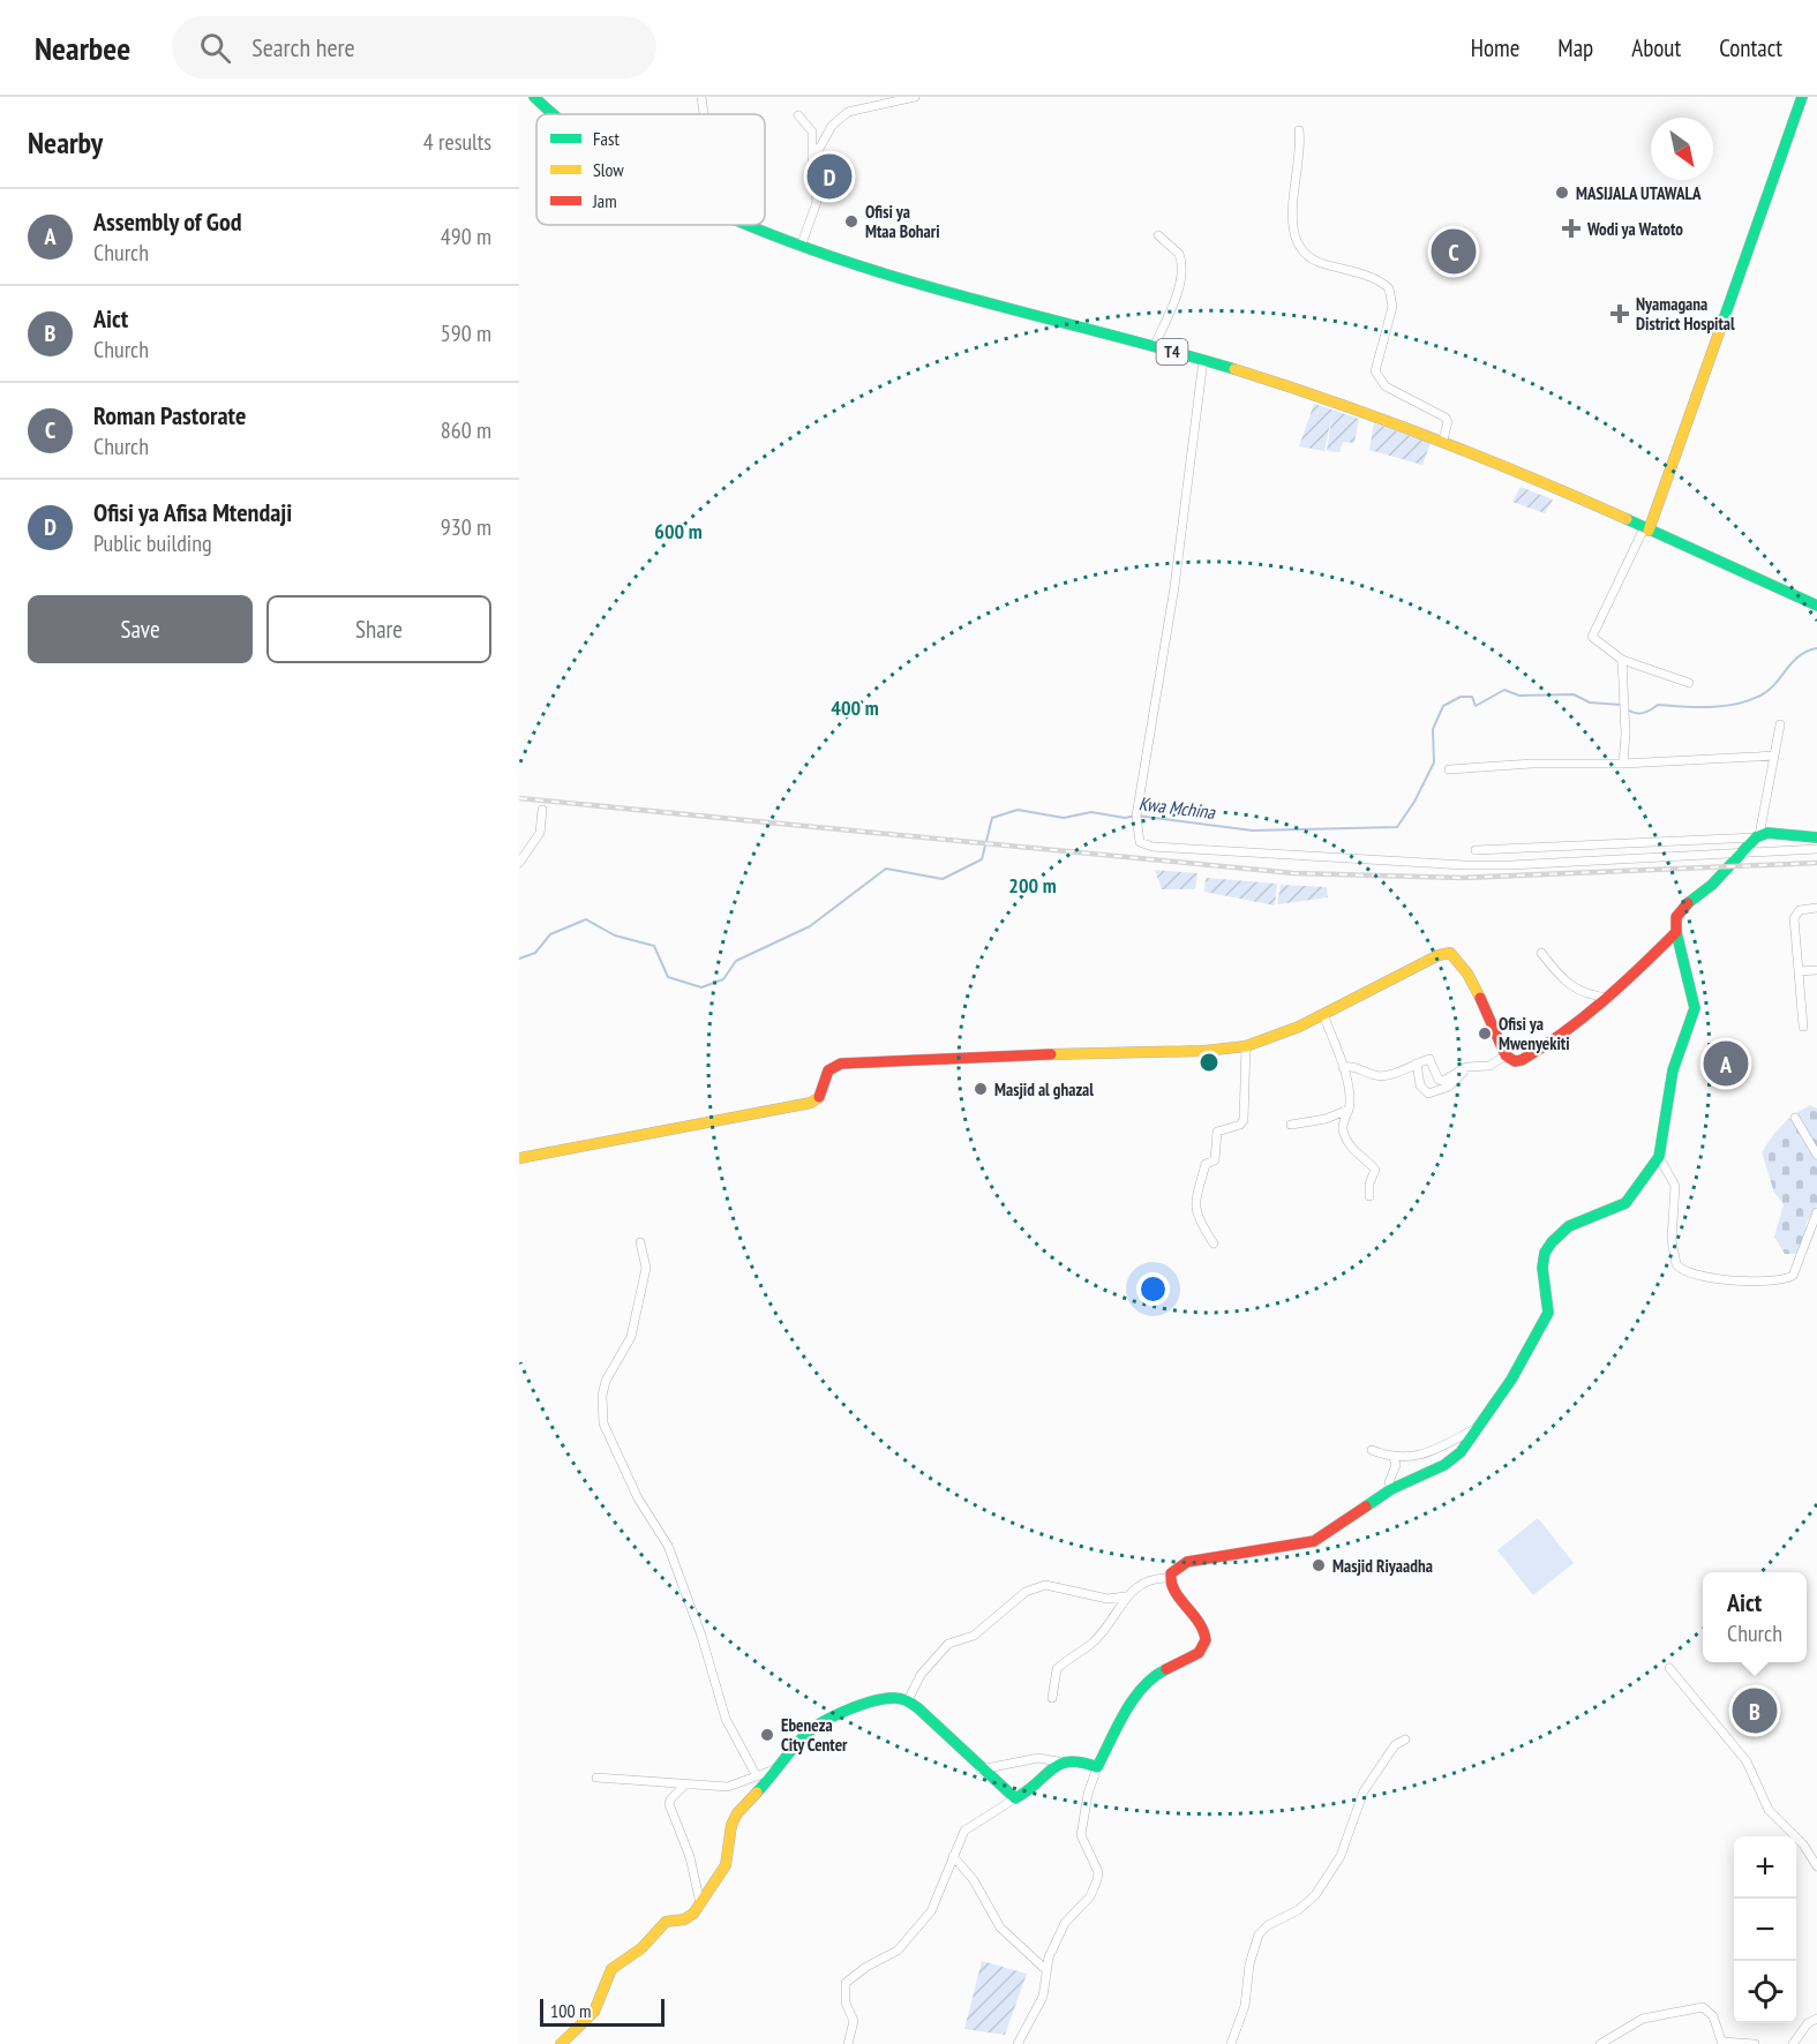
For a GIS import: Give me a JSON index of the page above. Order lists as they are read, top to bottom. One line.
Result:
{"streets":{"main road":["T4"]},"water":["Kwa Mchina"],"places":{"other":["MASIJALA UTAWALA","Ofisi ya Mtaa Bohari","Ofisi ya Mwenyekiti","Masjid al ghazal","Masjid Riyaadha","Ebeneza City Center"],"health":["Wodi ya Watoto","Nyamagana District Hospital"]},"legend":["Fast","Slow","Jam"],"scale_bar":"100 m","north":"bottom right","page":{"header":"Nearbee","search":"Search here","nav":["Home","Map","About","Contact"],"heading":["Nearby","4 results"],"pins":["D","C","A","B"],"list":[{"mark":"A","name":"Assembly of God","note":"Church","value":"490 m"},{"mark":"B","name":"Aict","note":"Church","value":"590 m"},{"mark":"C","name":"Roman Pastorate","note":"Church","value":"860 m"},{"mark":"D","name":"Ofisi ya Afisa Mtendaji","note":"Public building","value":"930 m"}],"buttons":["Save","Share"],"popup":["Aict","Church"],"map_buttons":["+","−"],"scale":"100 m"},"rings":["600 m","400 m","200 m"]}
